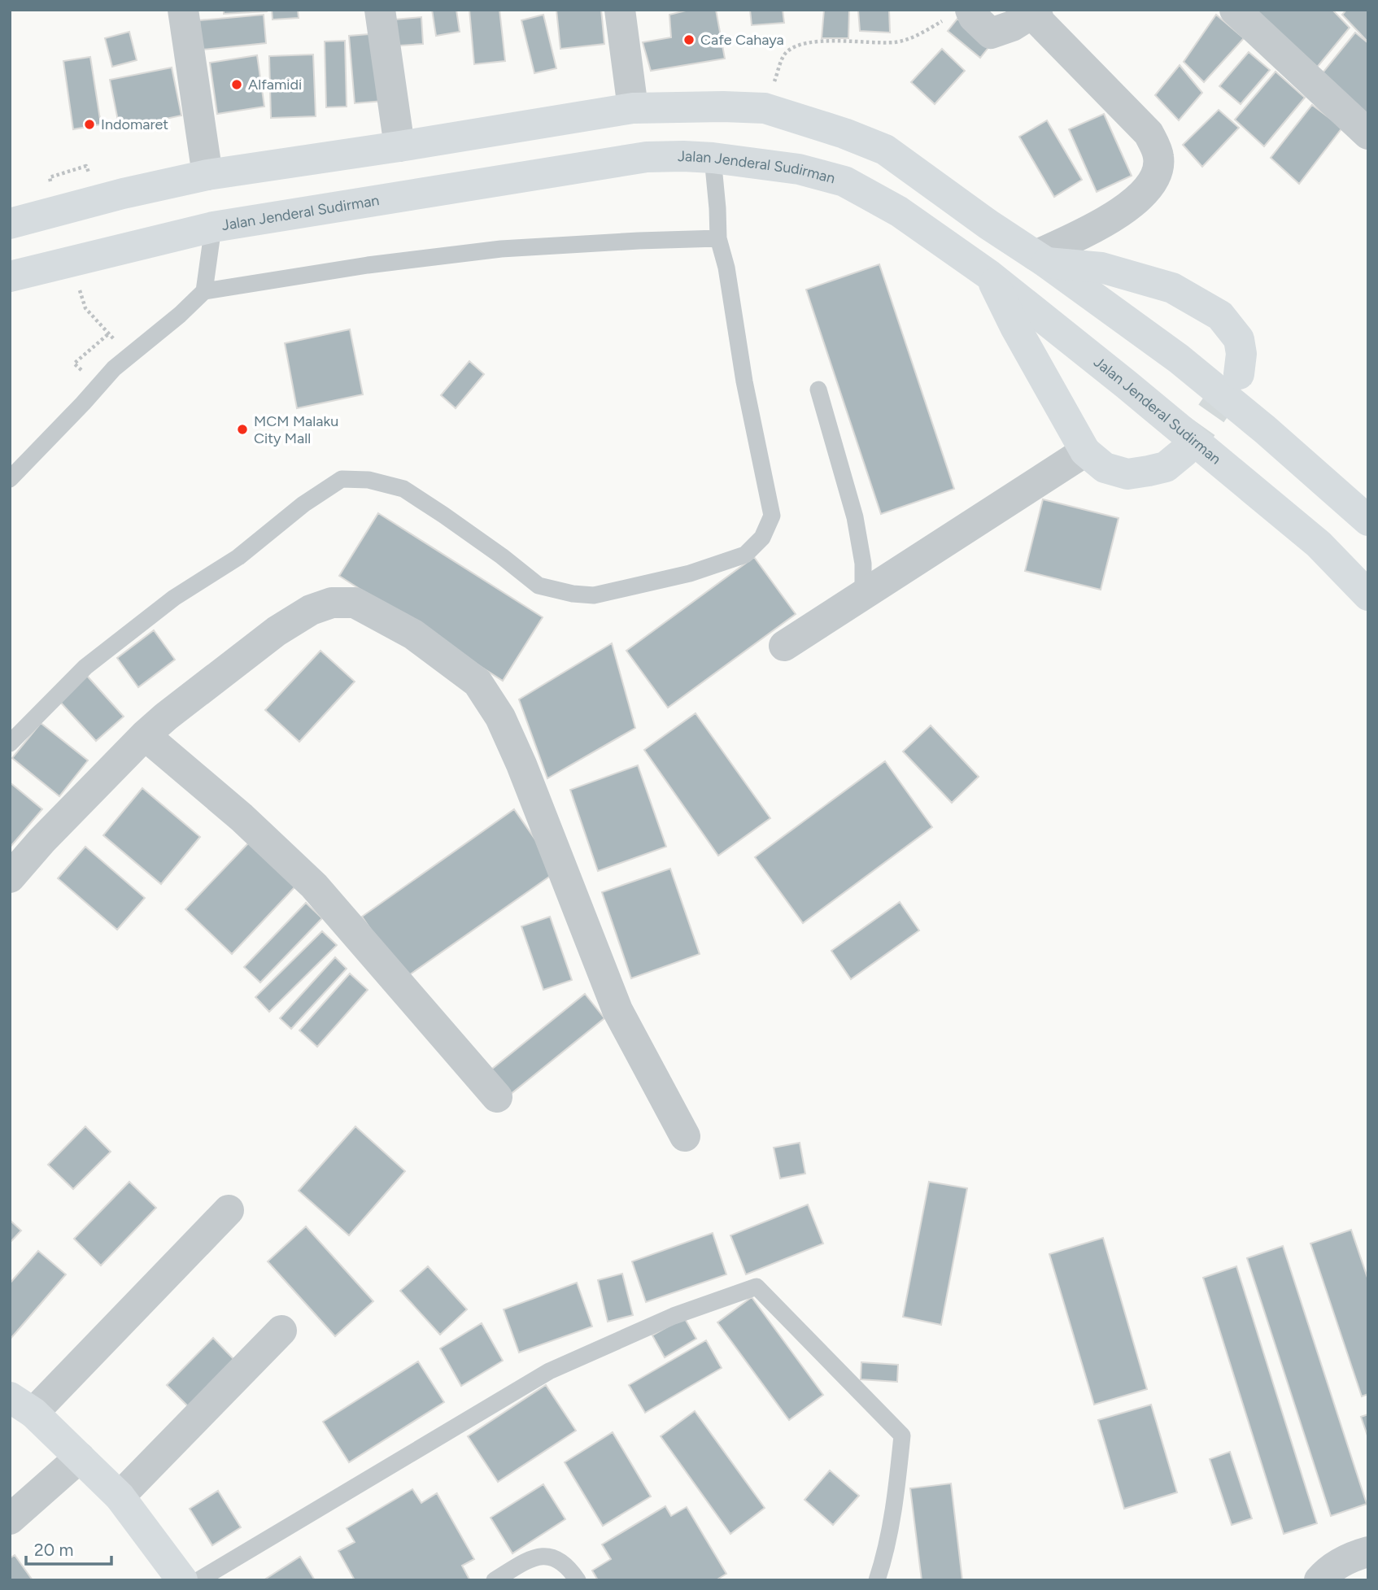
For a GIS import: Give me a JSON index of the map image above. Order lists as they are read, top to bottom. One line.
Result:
{"streets":{"highway":["Jalan Jenderal Sudirman"]},"places":["Cafe Cahaya","Alfamidi","Indomaret","MCM Malaku City Mall"],"scale_bar":"20 m"}
